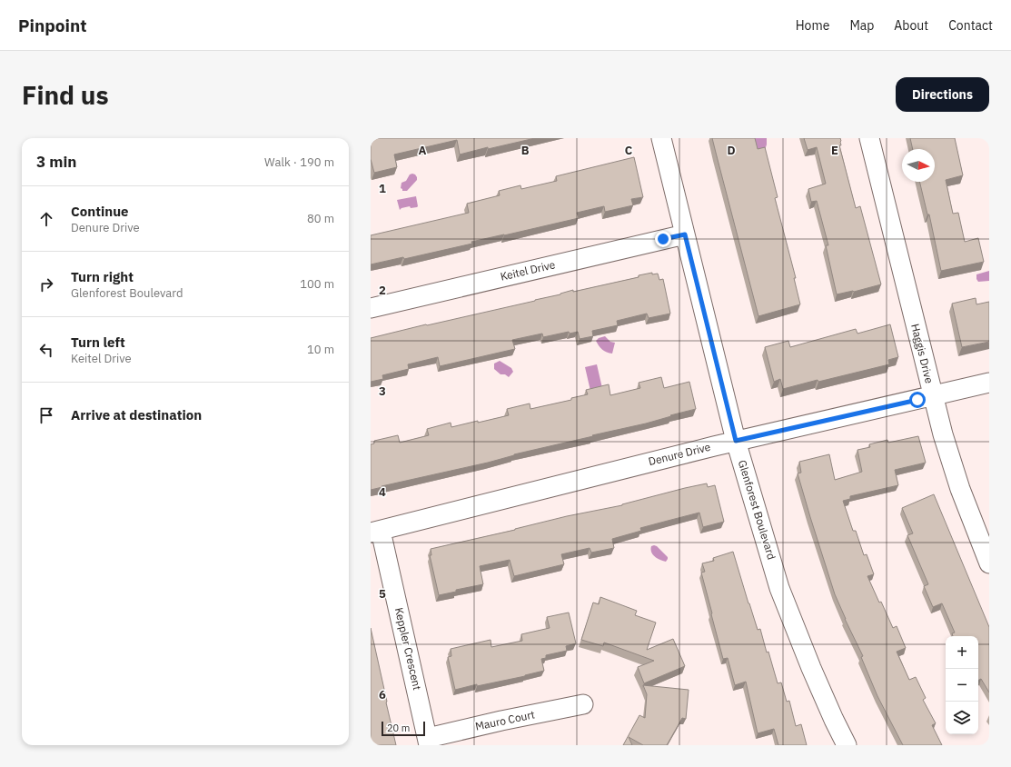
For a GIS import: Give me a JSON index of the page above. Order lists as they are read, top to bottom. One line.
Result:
{"streets":{"street":["Keitel Drive","Haggis Drive","Denure Drive","Glenforest Boulevard","Keppler Crescent","Mauro Court"]},"crossings":[["Keitel Drive","Glenforest Boulevard"],["Haggis Drive","Denure Drive"],["Denure Drive","Glenforest Boulevard"],["Denure Drive","Keppler Crescent"],["Keppler Crescent","Mauro Court"]],"scale_bar":"20 m","north":"right","page":{"header":"Pinpoint","nav":["Home","Map","About","Contact"],"buttons":"Directions","title":"Find us","heading":["3 min","Walk · 190 m"],"list":[["Continue","Denure Drive","80 m"],["Turn right","Glenforest Boulevard","100 m"],["Turn left","Keitel Drive","10 m"],"Arrive at destination"],"map_buttons":["+","−"],"scale":"20 m"},"grid":{"columns":["A","B","C","D","E"],"rows":["1","2","3","4","5","6"]}}
